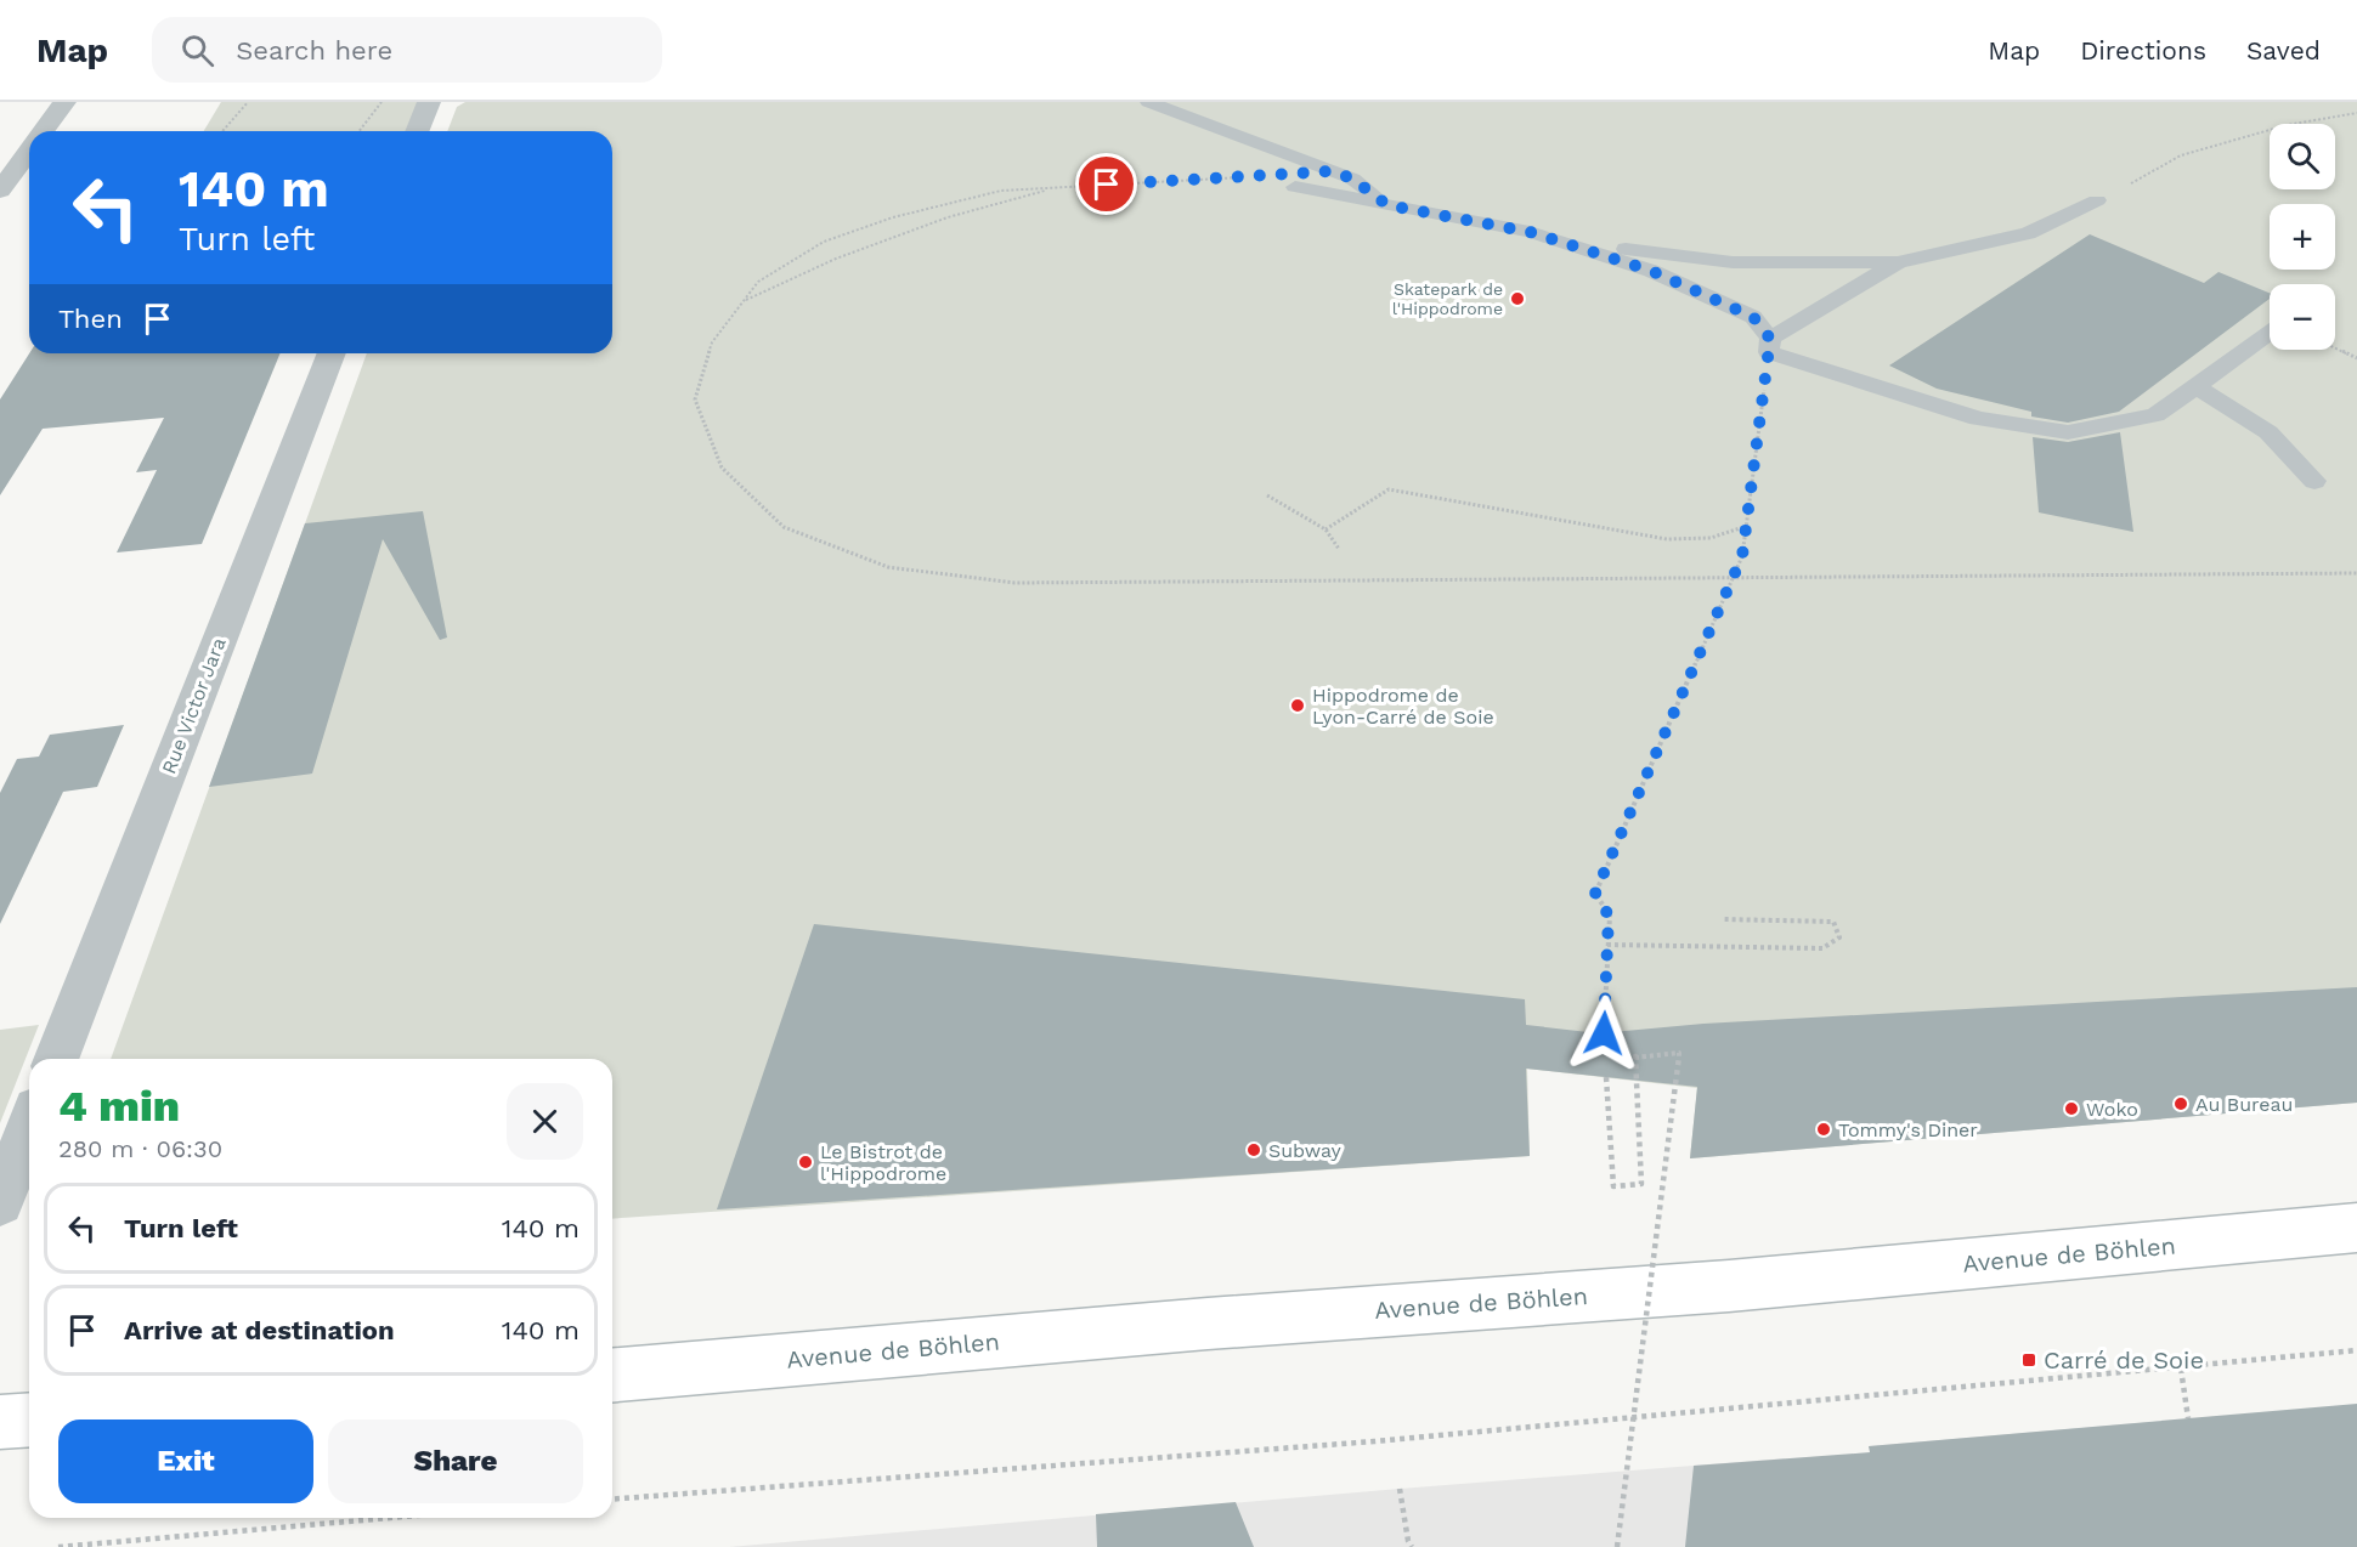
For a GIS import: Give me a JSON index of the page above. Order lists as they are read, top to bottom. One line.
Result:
{"streets":{"main road":["Avenue de Böhlen"],"street":["Rue Victor Jara"]},"places":{"other":["Skatepark de l'Hippodrome","Hippodrome de Lyon-Carré de Soie","Au Bureau","Woko","Tommy's Diner","Subway","Le Bistrot de l'Hippodrome"],"transit":["Carré de Soie"]},"page":{"header":"Map","search":"Search here","nav":["Map","Directions","Saved"],"map_buttons":["+","−"],"turn":["140 m","Turn left"],"then":"Then","heading":["4 min","280 m · 06:30"],"list":[{"name":"Turn left","value":"140 m"},{"name":"Arrive at destination","value":"140 m"}],"buttons":["Exit","Share"]}}
